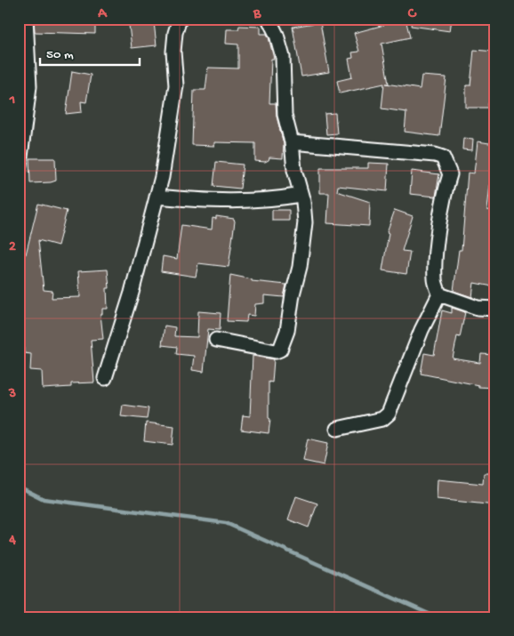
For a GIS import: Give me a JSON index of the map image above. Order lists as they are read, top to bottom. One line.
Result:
{"scale_bar":"50 m","grid":{"columns":["A","B","C"],"rows":["1","2","3","4"]}}
